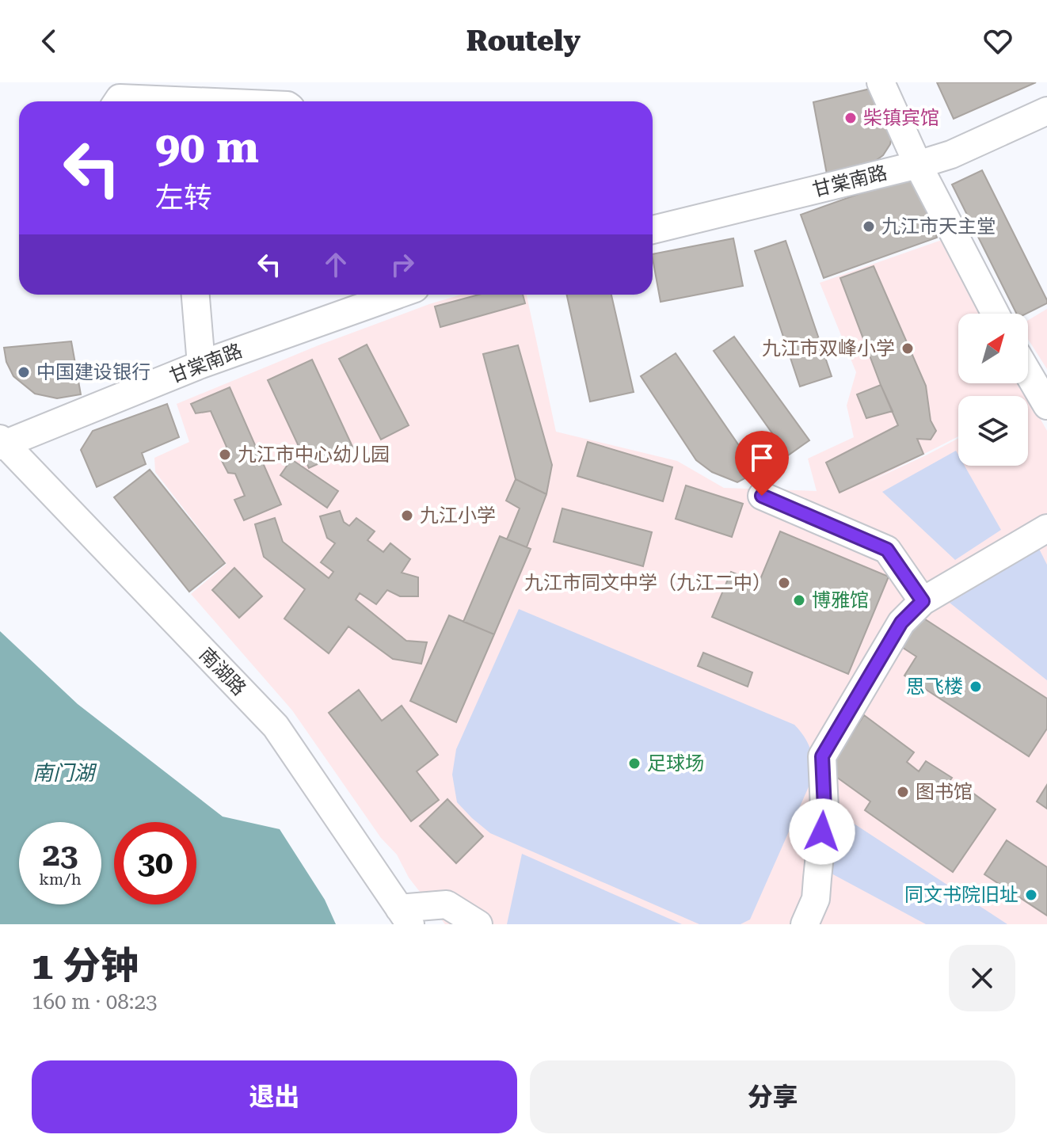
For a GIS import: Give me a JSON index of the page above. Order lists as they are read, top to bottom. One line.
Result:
{"streets":{"street":["甘棠南路","南湖路"]},"crossings":[["甘棠南路","南湖路"]],"water":["南门湖"],"places":["柴镇宾馆","九江市天主堂","九江市双峰小学","中国建设银行","九江市中心幼儿园","九江小学","九江市同文中学（九江二中）","博雅馆","思飞楼","足球场","图书馆","同文书院旧址"],"north":"top right","page":{"header":"Routely","turn":["90 m","左转"],"speed":"23 km/h","limit":"30","heading":["1 分钟","160 m · 08:23"],"buttons":["退出","分享"]}}
